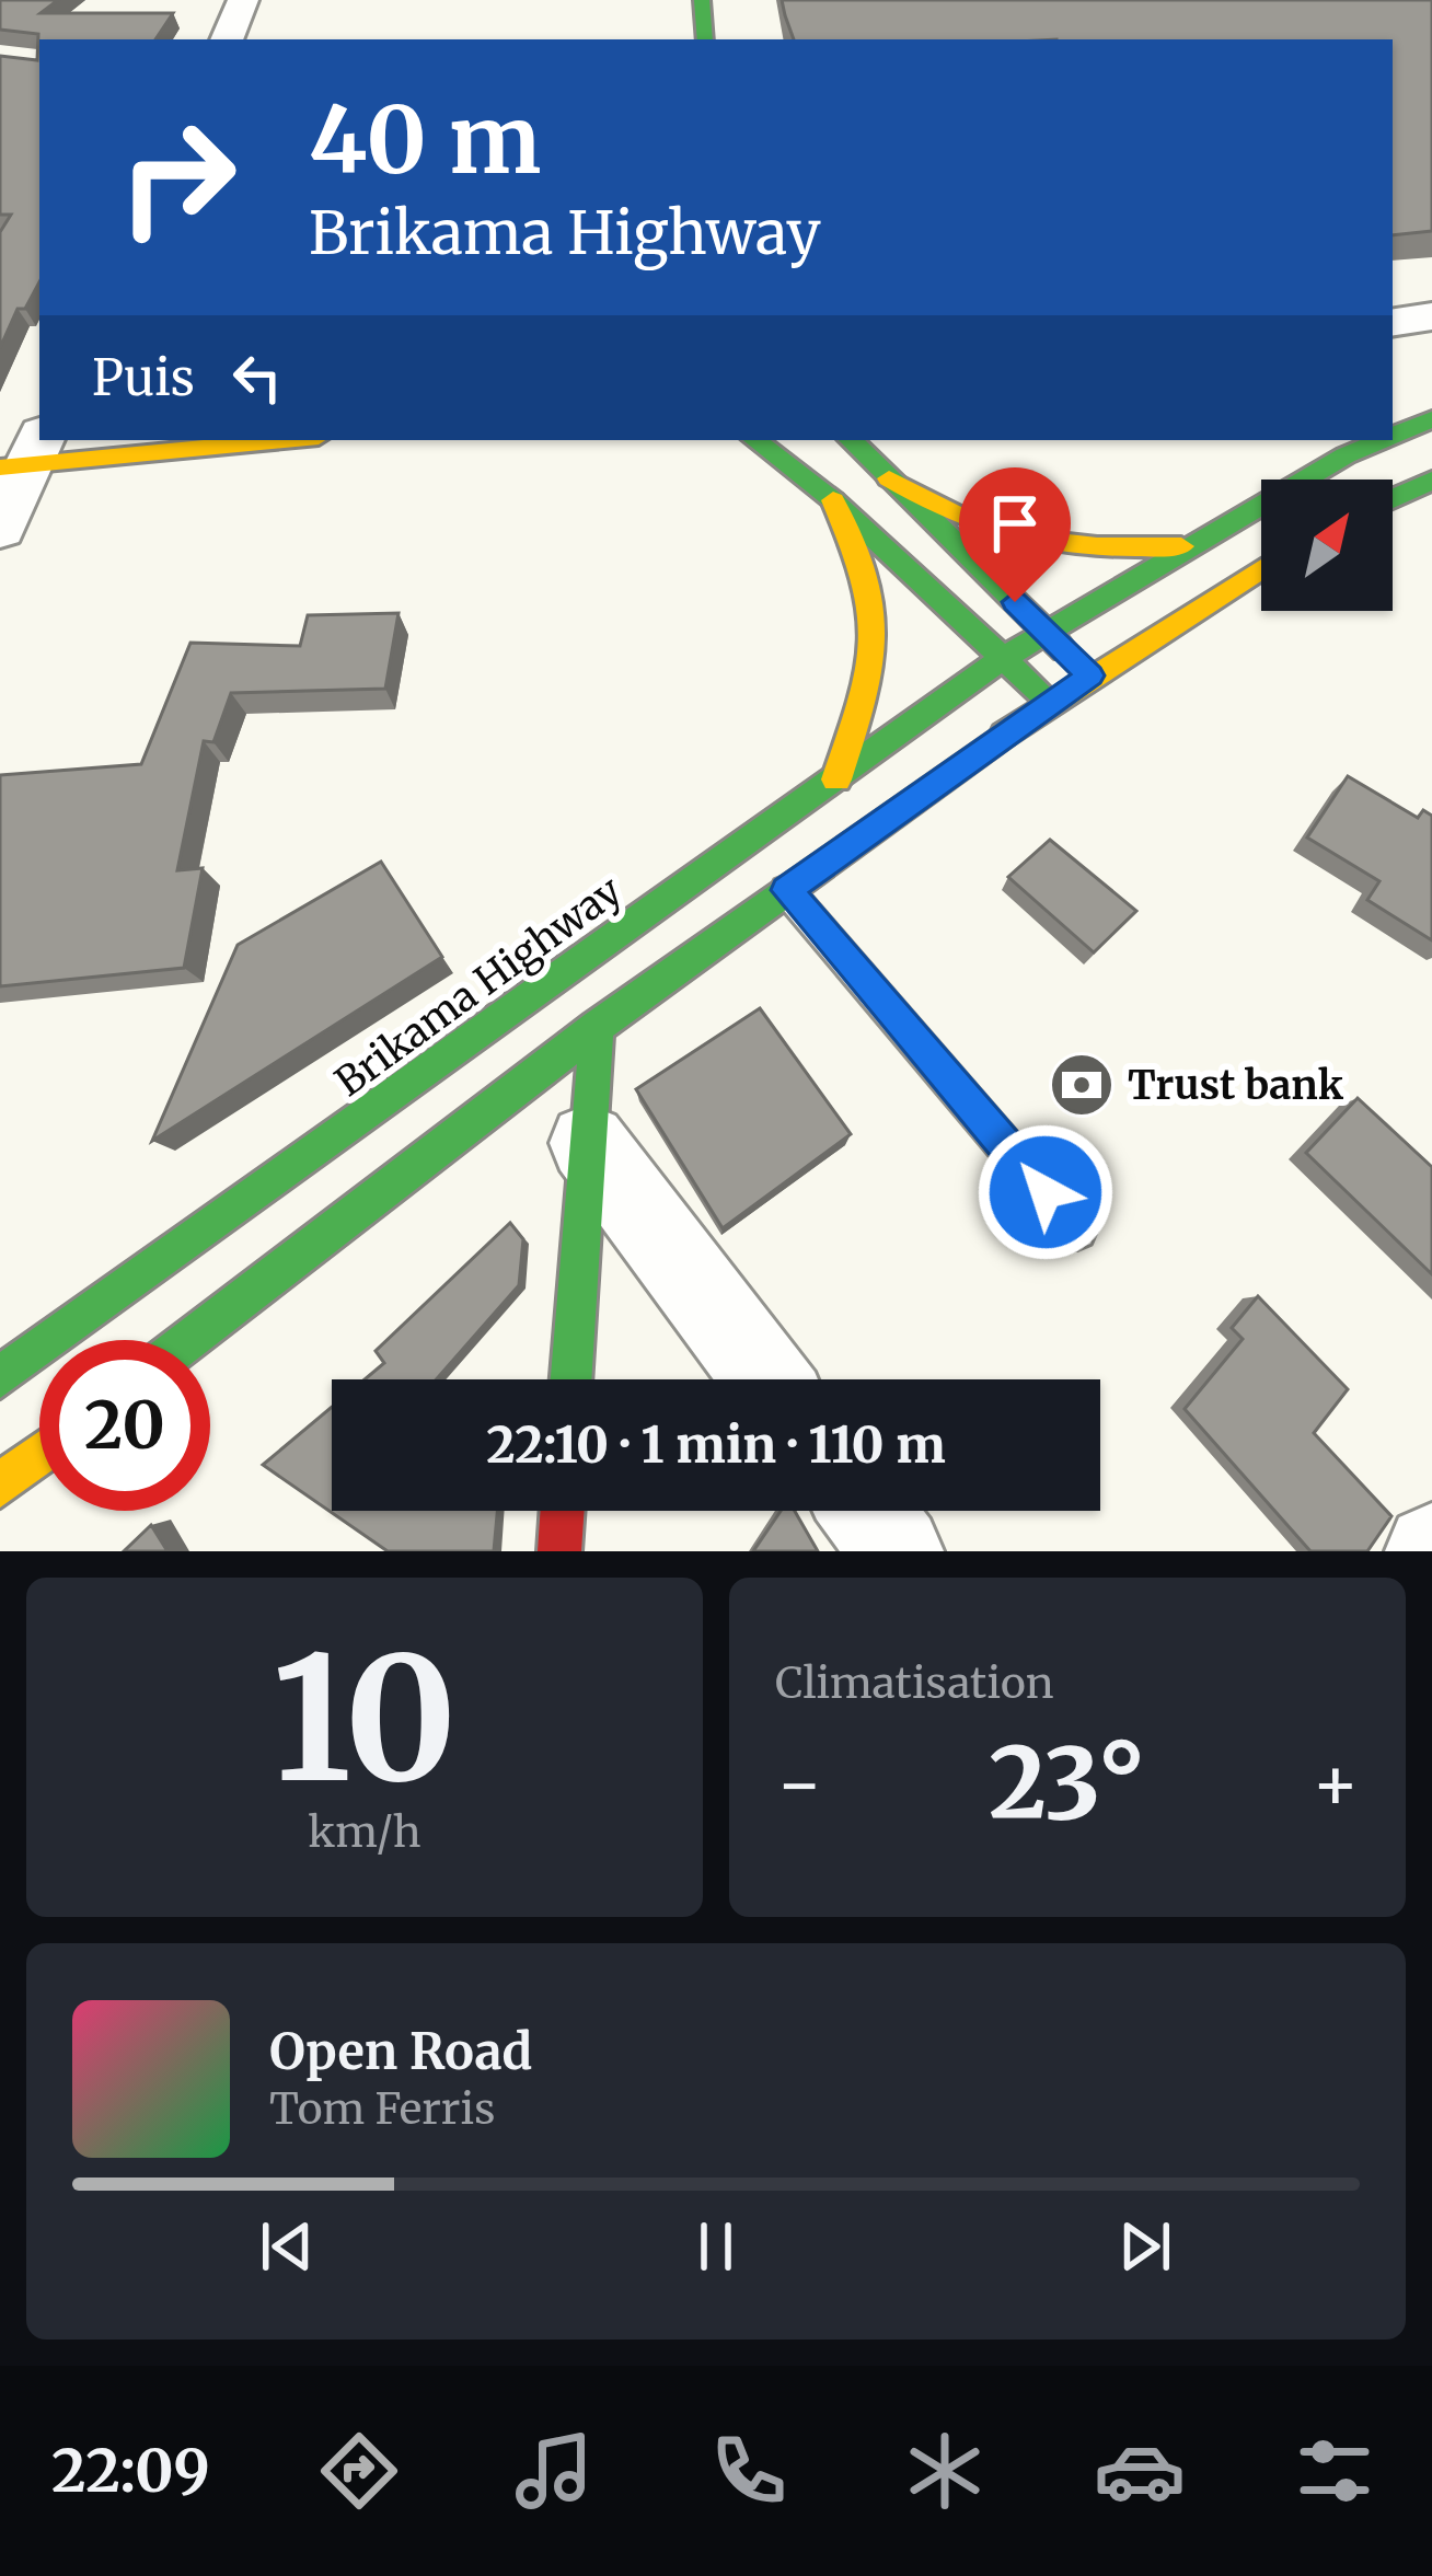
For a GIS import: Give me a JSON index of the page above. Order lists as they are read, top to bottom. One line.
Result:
{"streets":{"main road":["Brikama Highway"]},"places":{"bank":["Trust bank"]},"north":"top right","page":{"turn":["40 m","Brikama Highway"],"then":"Puis","limit":"20","trip":"22:10 · 1 min · 110 m","tile":[["10","km/h"],"Climatisation"],"heat":["−","23°","+"],"song":["Open Road","Tom Ferris"],"tabs":"22:09"}}
